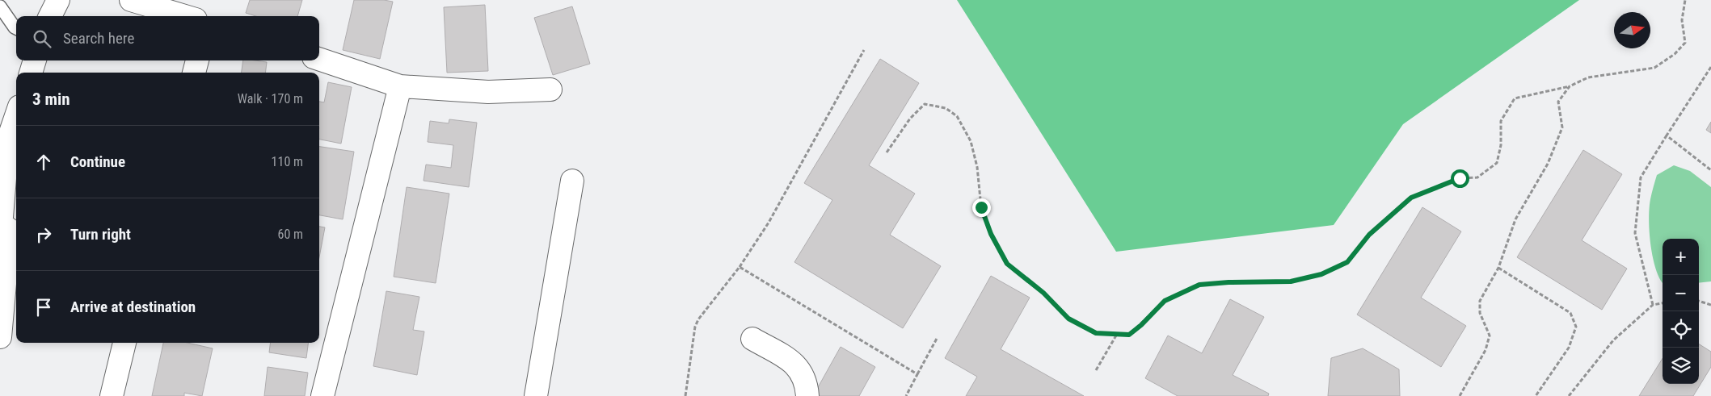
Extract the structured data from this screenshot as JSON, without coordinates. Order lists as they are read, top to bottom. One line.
{"north":"right","page":{"search":"Search here","heading":["3 min","Walk · 170 m"],"list":[["Continue","110 m"],["Turn right","60 m"],"Arrive at destination"],"map_buttons":["+","−"]}}
